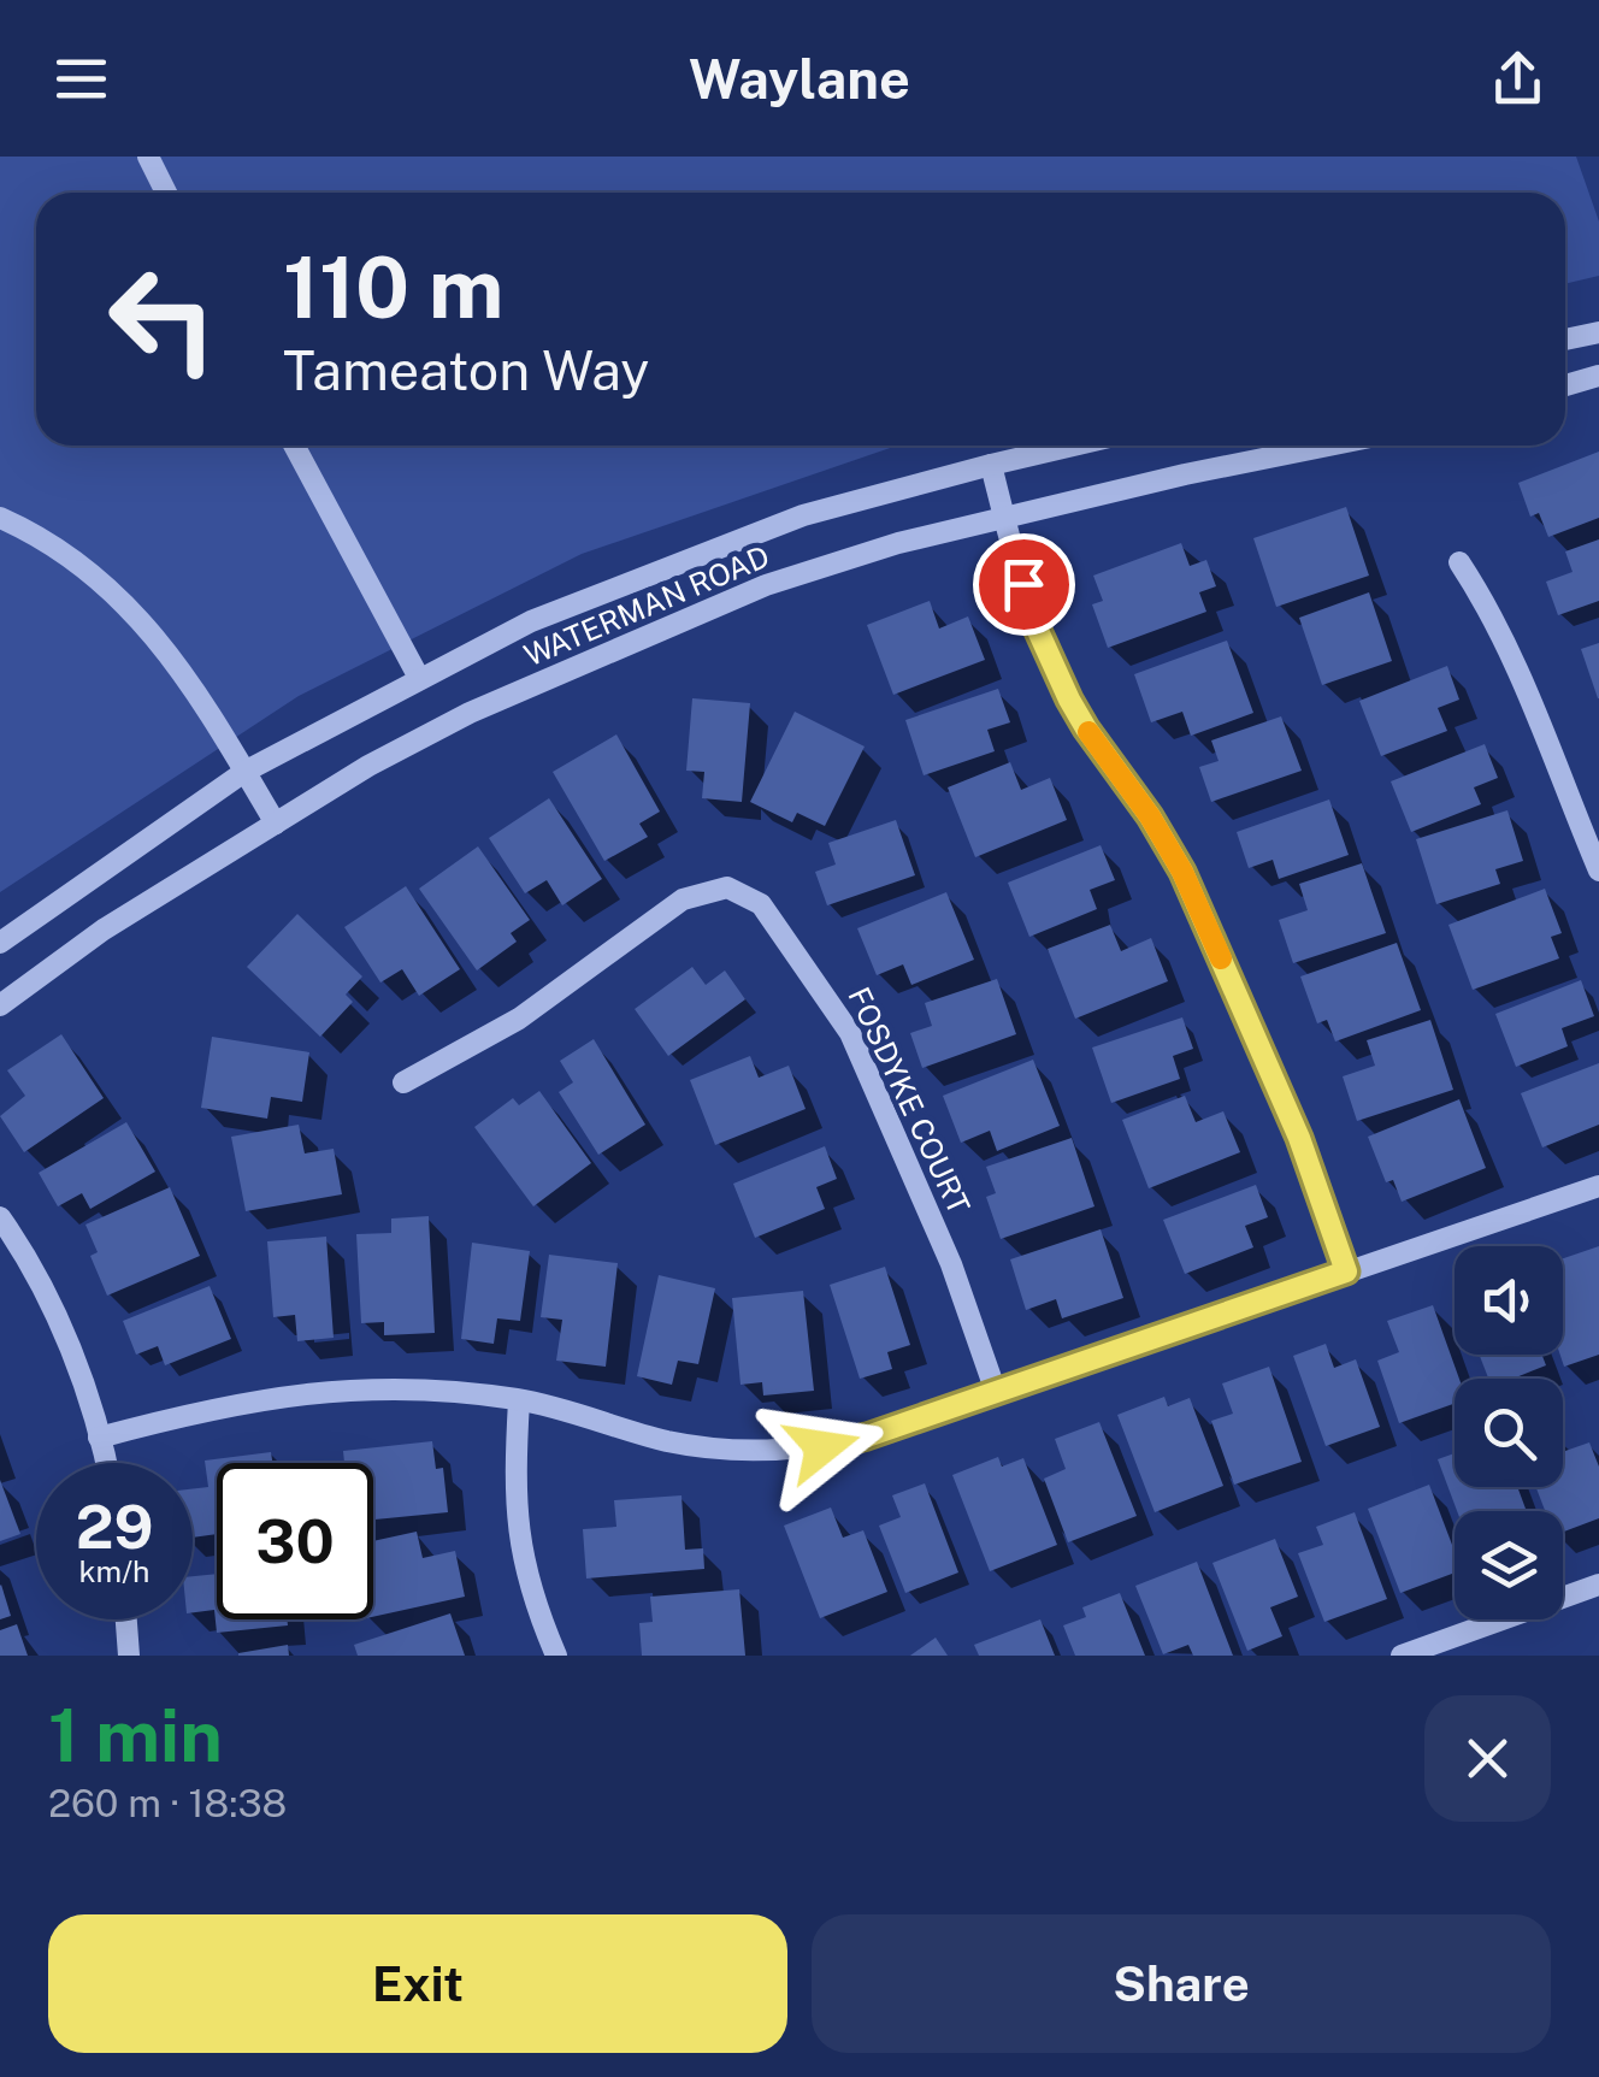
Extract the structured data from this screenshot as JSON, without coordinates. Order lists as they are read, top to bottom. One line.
{"streets":{"street":["WATERMAN ROAD","FOSDYKE COURT"]},"page":{"header":"Waylane","turn":["110 m","Tameaton Way"],"speed":"29 km/h","limit":"30","heading":["1 min","260 m · 18:38"],"buttons":["Exit","Share"]}}
